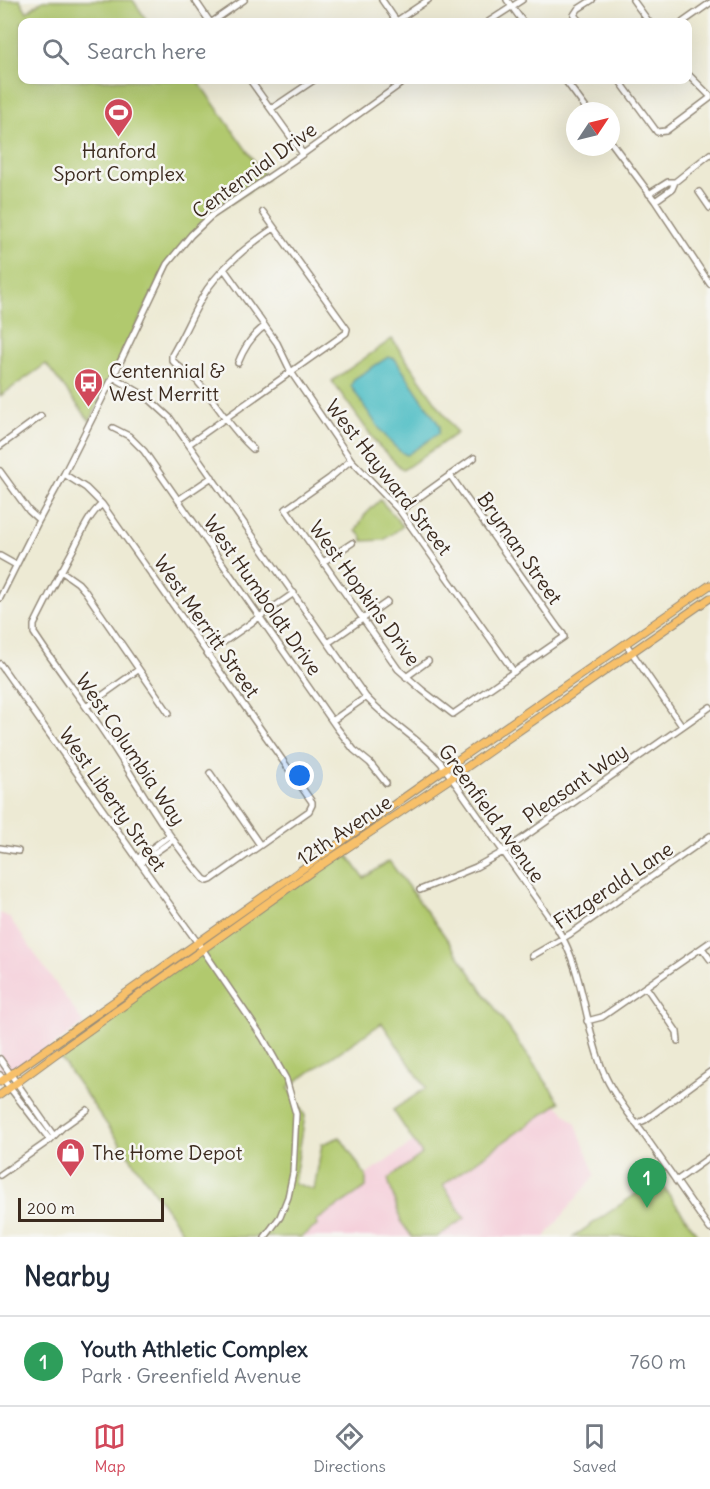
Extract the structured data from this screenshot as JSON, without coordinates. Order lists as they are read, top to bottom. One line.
{"streets":{"main road":["12th Avenue"],"street":["Centennial Drive","West Hayward Street","Bryman Street","West Hopkins Drive","West Humboldt Drive","West Merritt Street","West Columbia Way","Pleasant Way","West Liberty Street","Greenfield Avenue","Fitzgerald Lane"]},"crossings":[["Centennial Drive","West Merritt Street"],["Centennial Drive","Greenfield Avenue"],["West Hayward Street","Bryman Street"],["West Hayward Street","West Hopkins Drive"],["Bryman Street","West Hopkins Drive"],["West Merritt Street","West Columbia Way"],["Pleasant Way","Greenfield Avenue"],["West Liberty Street","12th Avenue"],["Greenfield Avenue","12th Avenue"],["Greenfield Avenue","Fitzgerald Lane"]],"places":{"sports":["Hanford Sport Complex"],"bus stop":["Centennial & West Merritt"],"shop":["The Home Depot"]},"scale_bar":"200 m","north":"top right","page":{"search":"Search here","pins":"1","scale":"200 m","heading":"Nearby","list":[{"mark":"1","name":"Youth Athletic Complex","note":"Park · Greenfield Avenue","value":"760 m"}],"nav":["Map","Directions","Saved"]}}
